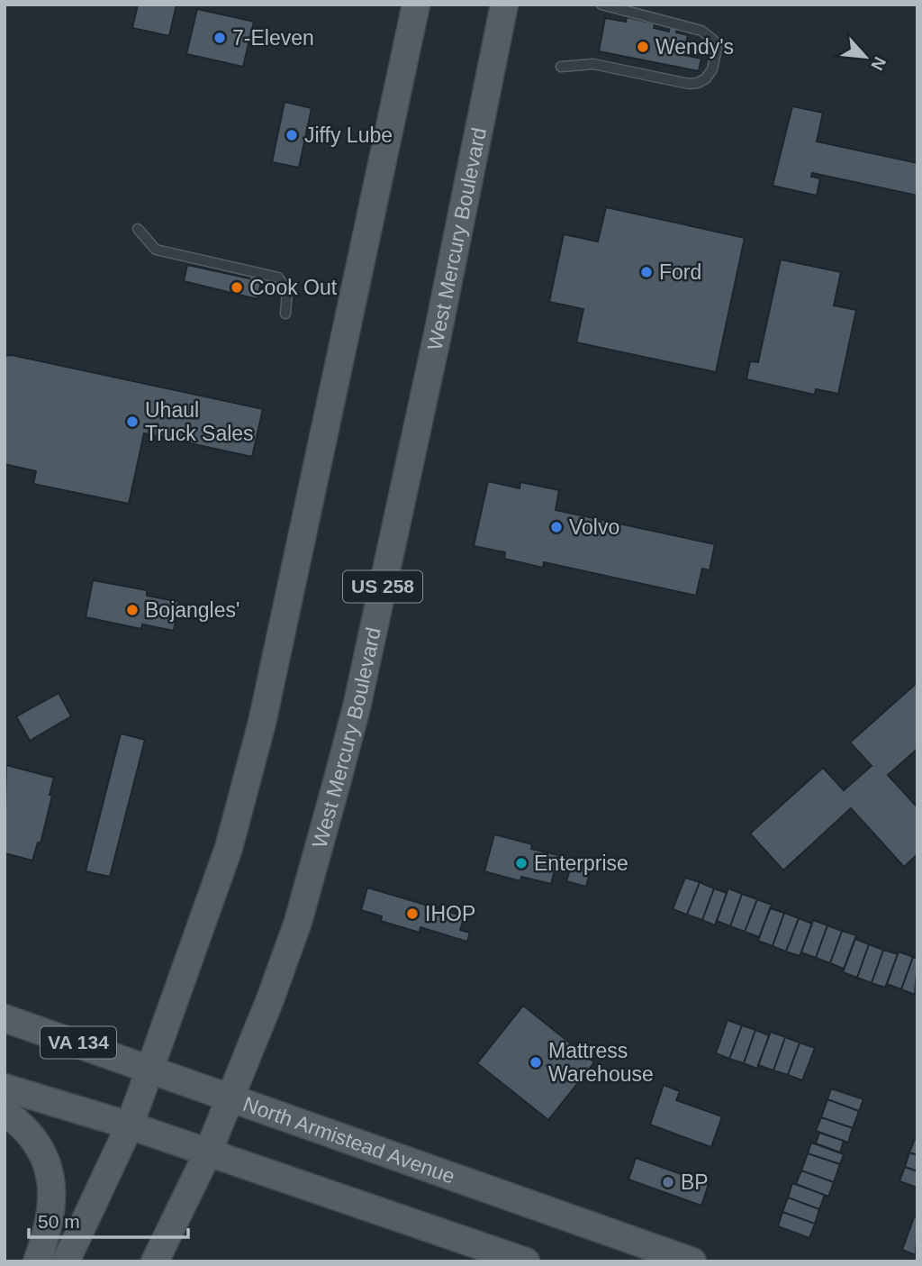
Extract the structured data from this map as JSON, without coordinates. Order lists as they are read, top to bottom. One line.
{"streets":{"main road":["West Mercury Boulevard","US 258","VA 134","North Armistead Avenue"]},"crossings":[["West Mercury Boulevard","North Armistead Avenue"]],"places":["7-Eleven","Wendy's","Jiffy Lube","Ford","Cook Out","Uhaul Truck Sales","Volvo","Bojangles'","Enterprise","IHOP","Mattress Warehouse","BP"],"scale_bar":"50 m","north":"bottom right"}
